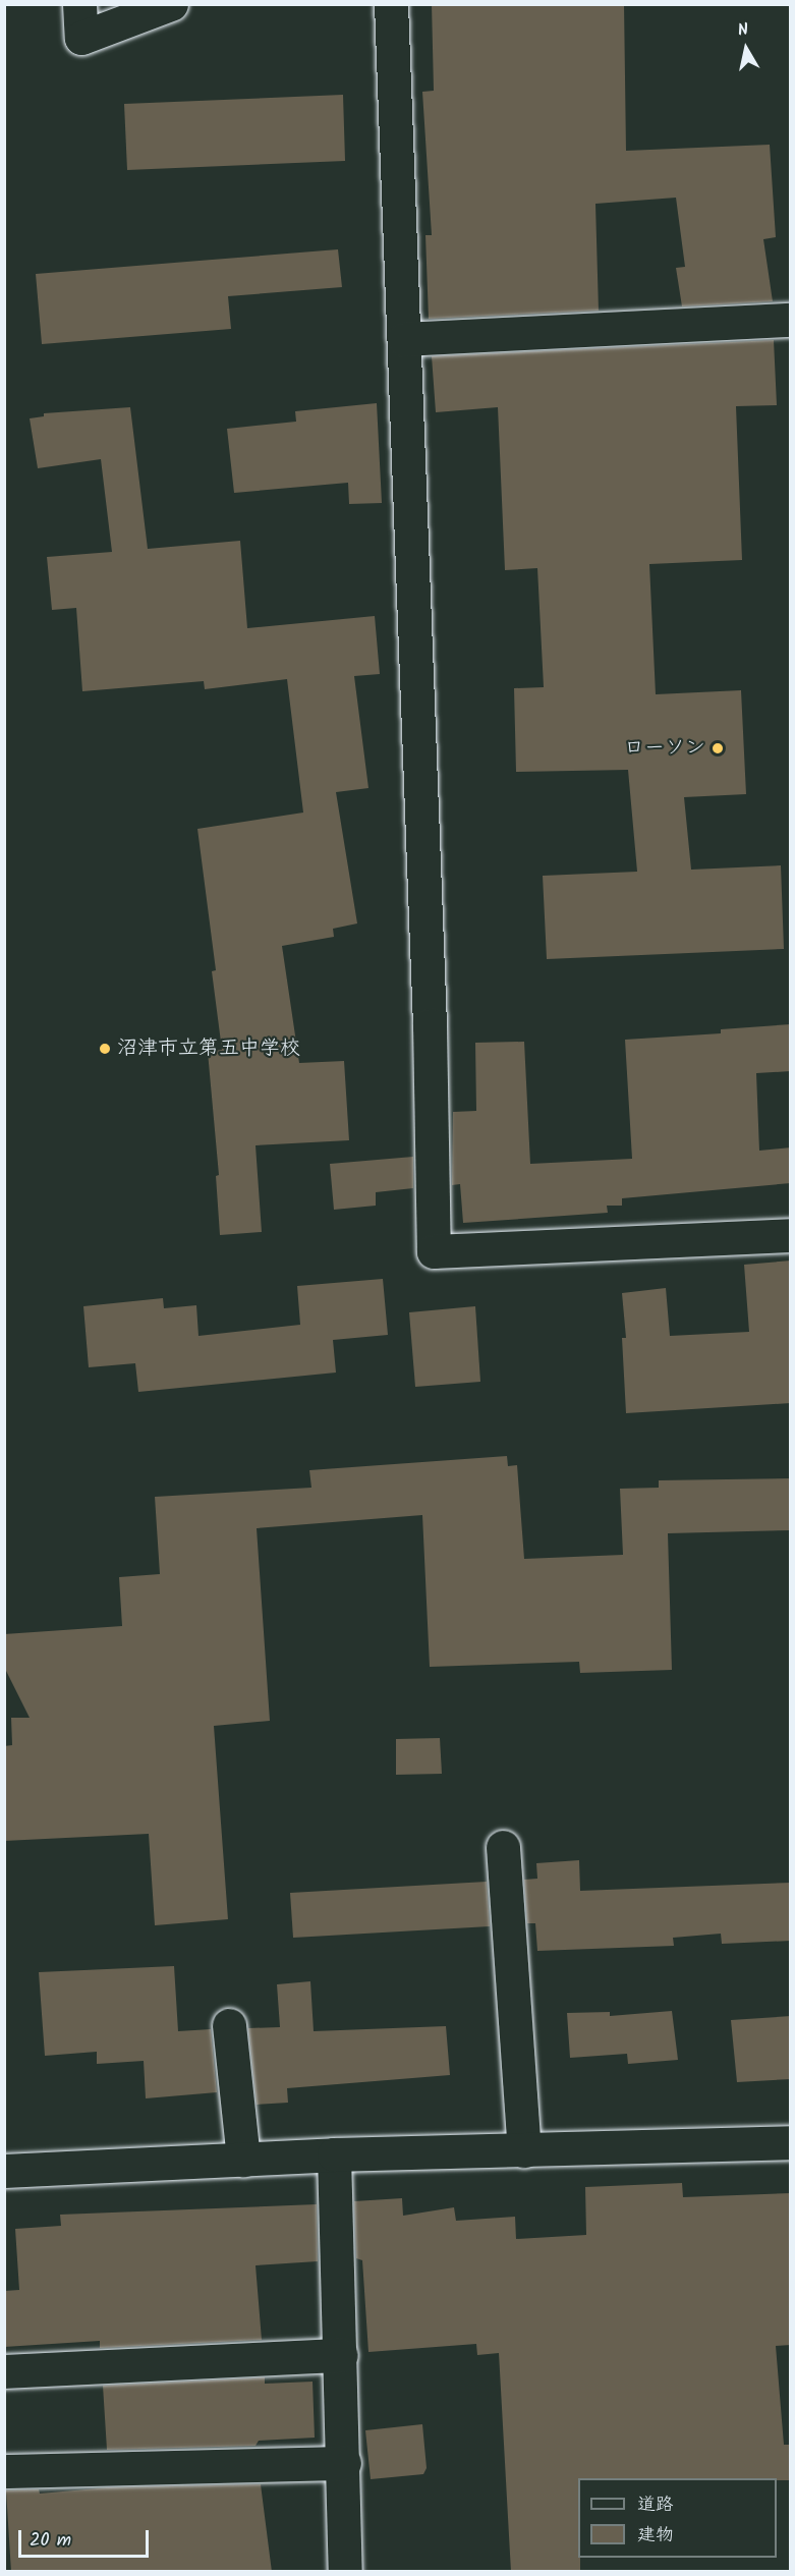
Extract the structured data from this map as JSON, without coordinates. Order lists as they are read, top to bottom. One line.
{"places":["ローソン","沼津市立第五中学校"],"legend":["道路","建物"],"scale_bar":"20 m","north":"top"}
